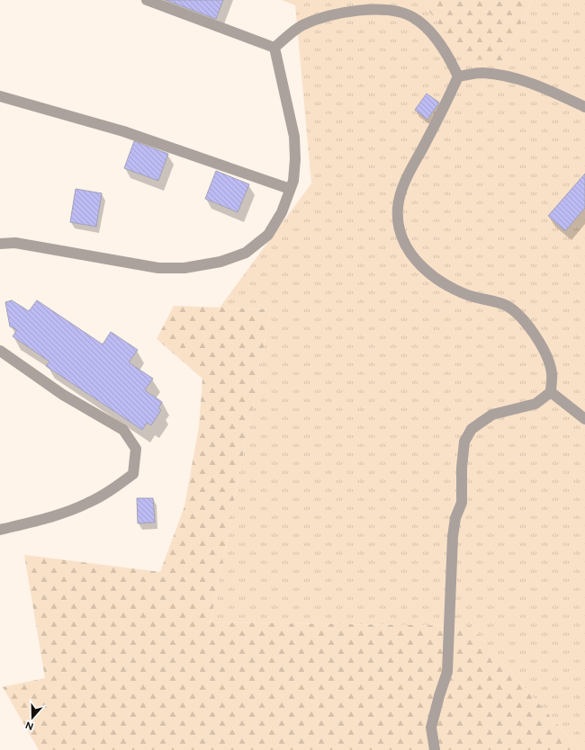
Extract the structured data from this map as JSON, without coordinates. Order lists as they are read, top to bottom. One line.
{"north":"bottom"}
